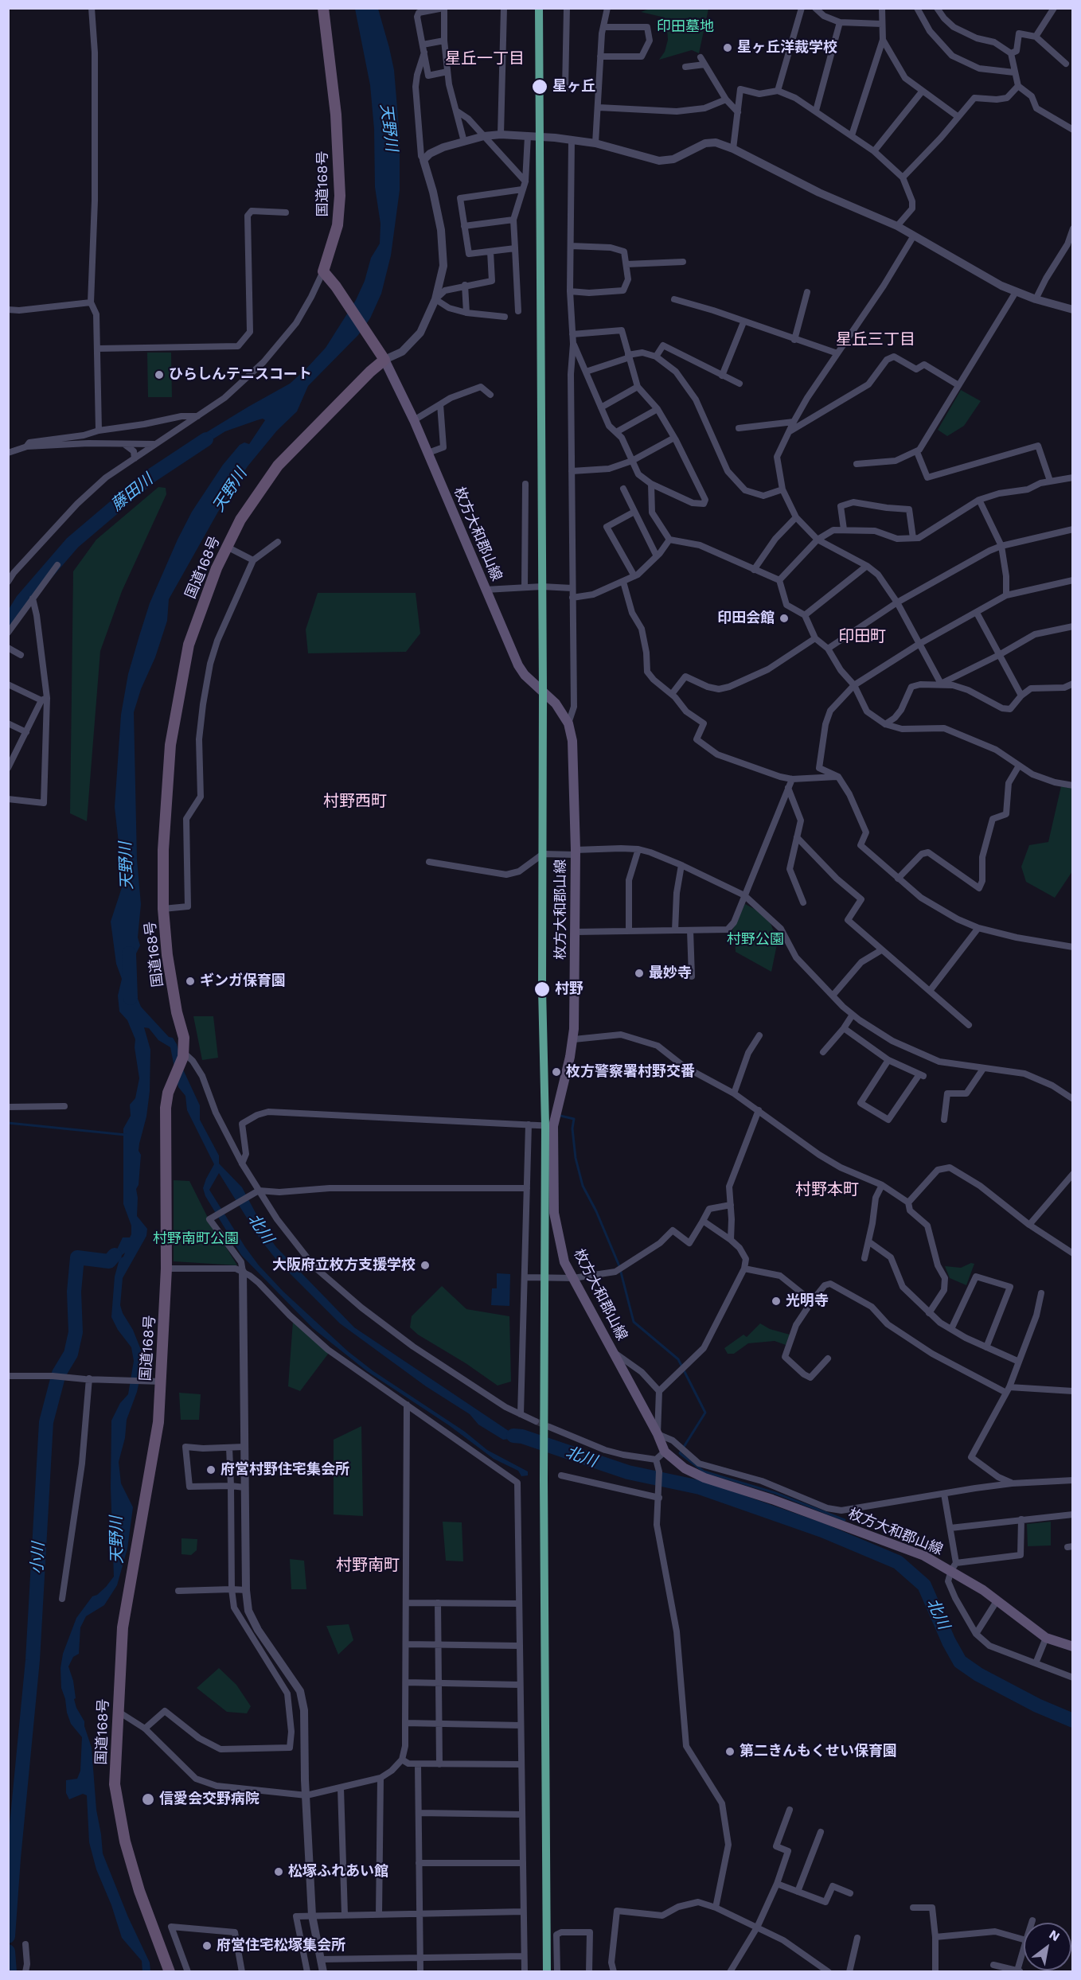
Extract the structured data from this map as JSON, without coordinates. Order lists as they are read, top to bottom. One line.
{"streets":{"highway":["国道168号"],"main road":["枚方大和郡山線"]},"crossings":[["国道168号","枚方大和郡山線"]],"districts":["星丘一丁目","星丘三丁目","印田町","村野西町","村野本町","村野南町"],"water":["天野川","藤田川","北川","小川"],"parks":["印田墓地","村野公園","村野南町公園"],"places":["星ヶ丘洋裁学校","星ヶ丘","ひらしんテニスコート","印田会館","最妙寺","ギンガ保育園","村野","枚方警察署村野交番","大阪府立枚方支援学校","光明寺","府営村野住宅集会所","第二きんもくせい保育園","信愛会交野病院","松塚ふれあい館","府営住宅松塚集会所"],"north":"top right"}
